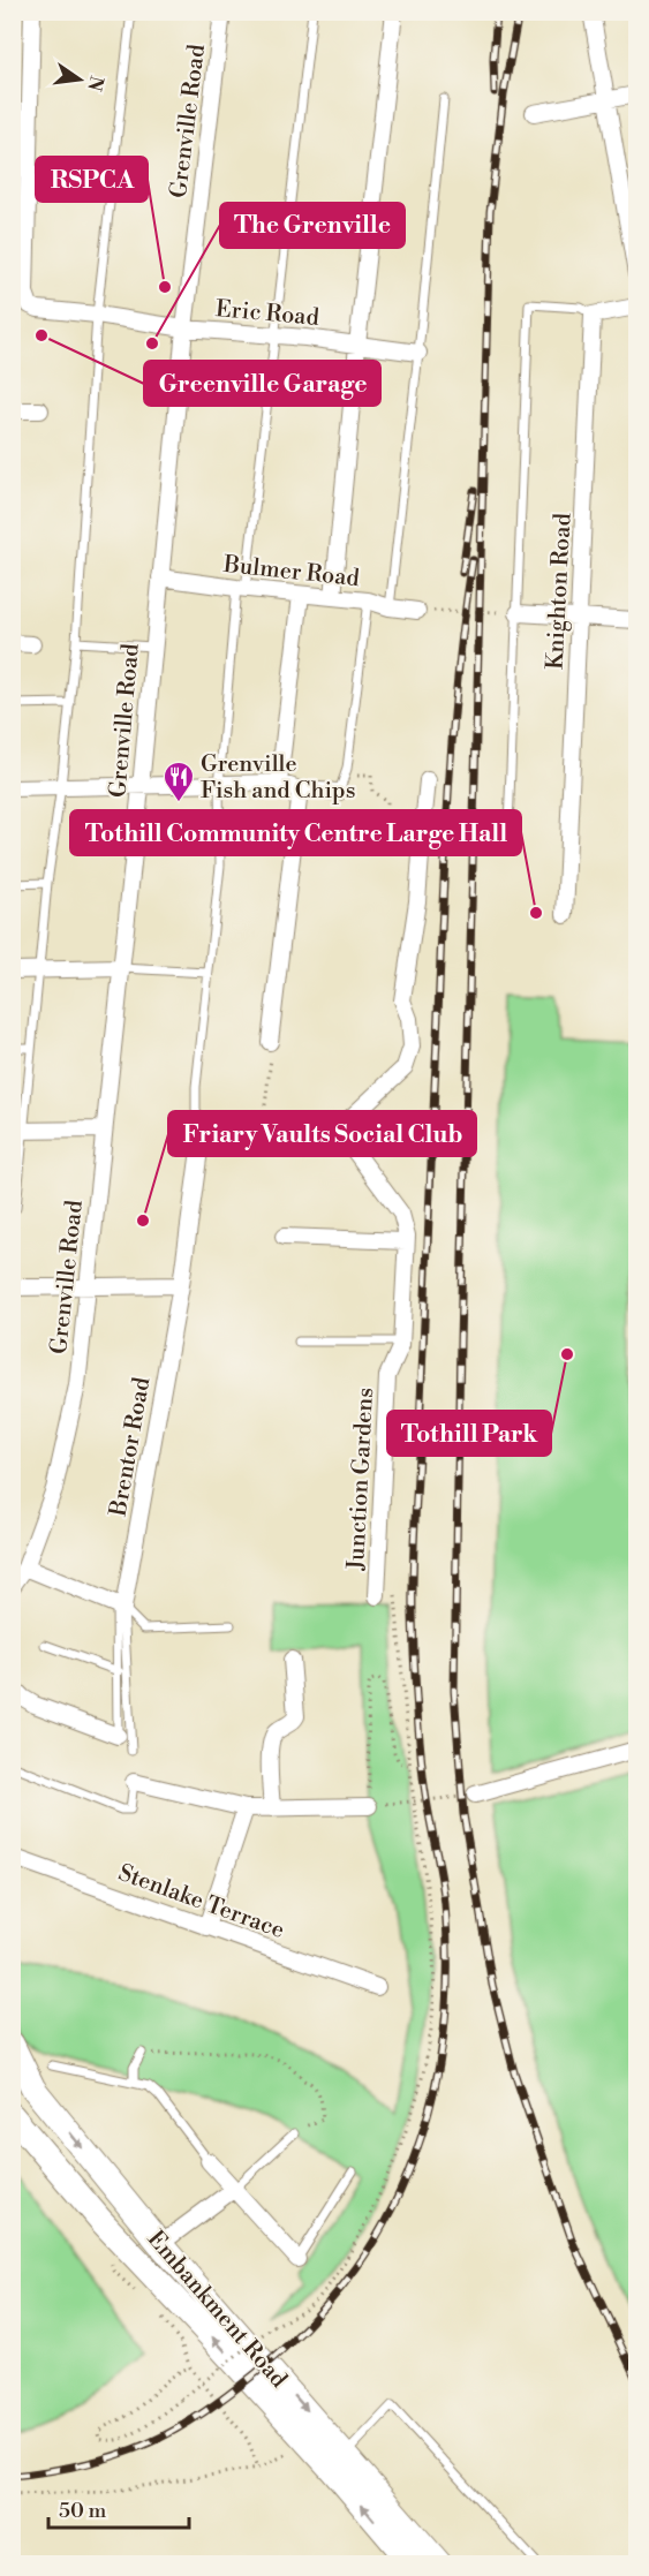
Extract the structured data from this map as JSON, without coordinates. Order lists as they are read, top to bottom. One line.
{"streets":{"main road":["Embankment Road"],"street":["Grenville Road","Eric Road","Bulmer Road","Knighton Road","Brentor Road","Junction Gardens","Stenlake Terrace"]},"crossings":[["Grenville Road","Eric Road"],["Grenville Road","Bulmer Road"]],"places":{"other":["RSPCA","Greenville Garage","The Grenville","Tothill Community Centre Large Hall","Friary Vaults Social Club","Tothill Park"],"restaurant":["Grenville Fish and Chips"]},"scale_bar":"50 m","north":"right"}
